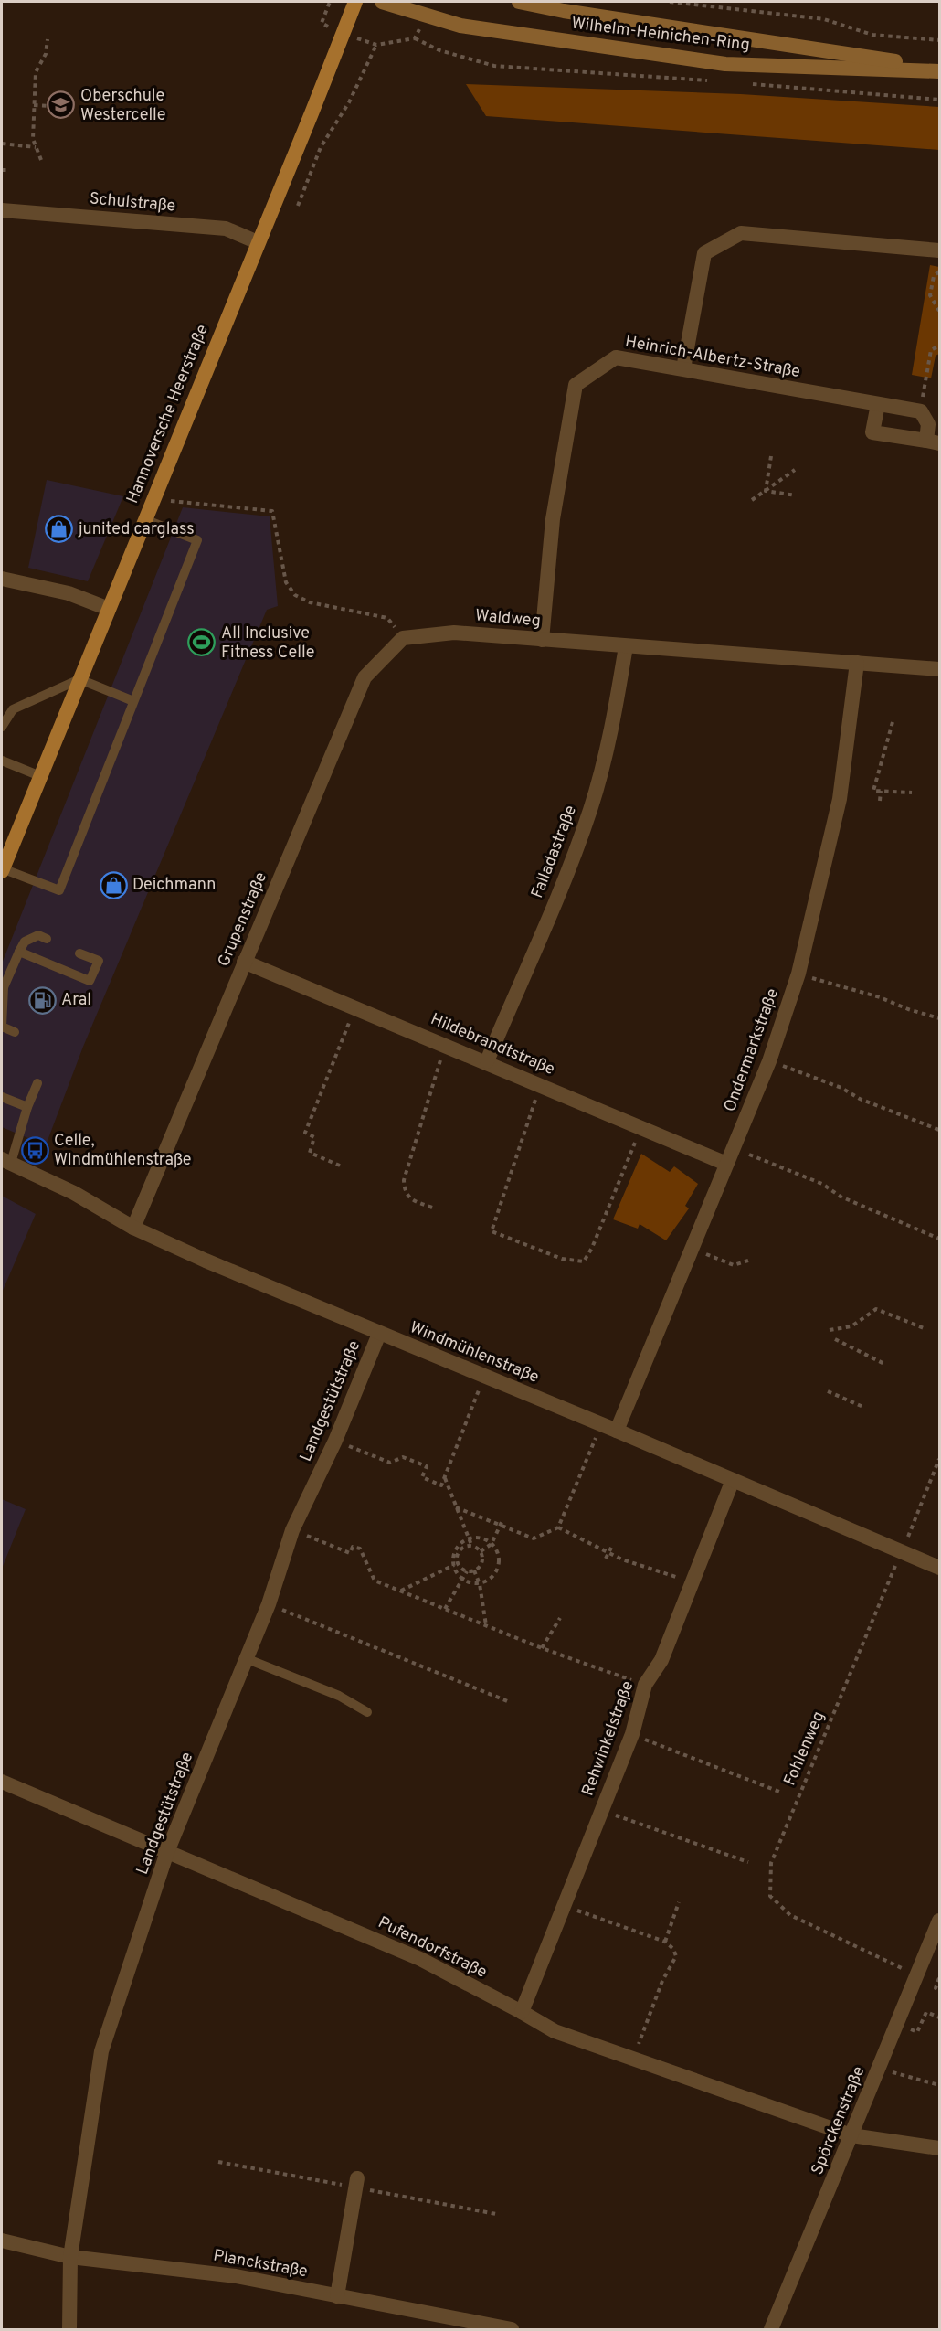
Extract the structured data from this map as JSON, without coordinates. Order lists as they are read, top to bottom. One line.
{"streets":{"main road":["Wilhelm-Heinichen-Ring","Hannoversche Heerstraße"],"street":["Schulstraße","Heinrich-Albertz-Straße","Waldweg","Falladastraße","Grupenstraße","Hildebrandtstraße","Ondermarkstraße","Windmühlenstraße","Landgestütstraße","Rehwinkelstraße","Pufendorfstraße","Spörckenstraße","Planckstraße"],"path":["Fohlenweg"]},"crossings":[["Schulstraße","Hannoversche Heerstraße"],["Heinrich-Albertz-Straße","Waldweg"],["Waldweg","Falladastraße"],["Waldweg","Grupenstraße"],["Waldweg","Ondermarkstraße"],["Falladastraße","Hildebrandtstraße"],["Grupenstraße","Hildebrandtstraße"],["Grupenstraße","Windmühlenstraße"],["Hildebrandtstraße","Ondermarkstraße"],["Ondermarkstraße","Windmühlenstraße"],["Windmühlenstraße","Landgestütstraße"],["Windmühlenstraße","Rehwinkelstraße"],["Windmühlenstraße","Fohlenweg"],["Landgestütstraße","Pufendorfstraße"],["Landgestütstraße","Planckstraße"],["Rehwinkelstraße","Pufendorfstraße"],["Fohlenweg","Spörckenstraße"],["Pufendorfstraße","Spörckenstraße"]],"places":{"school or university":["Oberschule Westercelle"],"shop":["junited carglass","Deichmann"],"sports":["All Inclusive Fitness Celle"],"fuel station":["Aral"],"bus stop":["Celle, Windmühlenstraße"]}}
